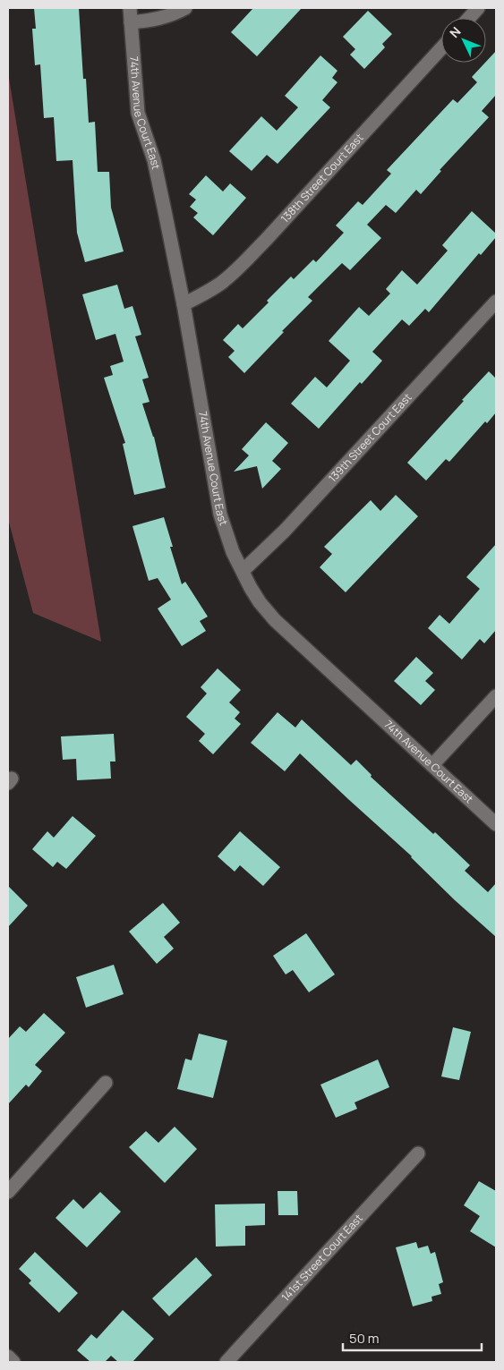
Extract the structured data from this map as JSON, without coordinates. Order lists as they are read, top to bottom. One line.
{"streets":{"street":["74th Avenue Court East","138th Street Court East","139th Street Court East","141st Street Court East"]},"crossings":[["74th Avenue Court East","138th Street Court East"],["74th Avenue Court East","139th Street Court East"]],"scale_bar":"50 m","north":"top left"}
